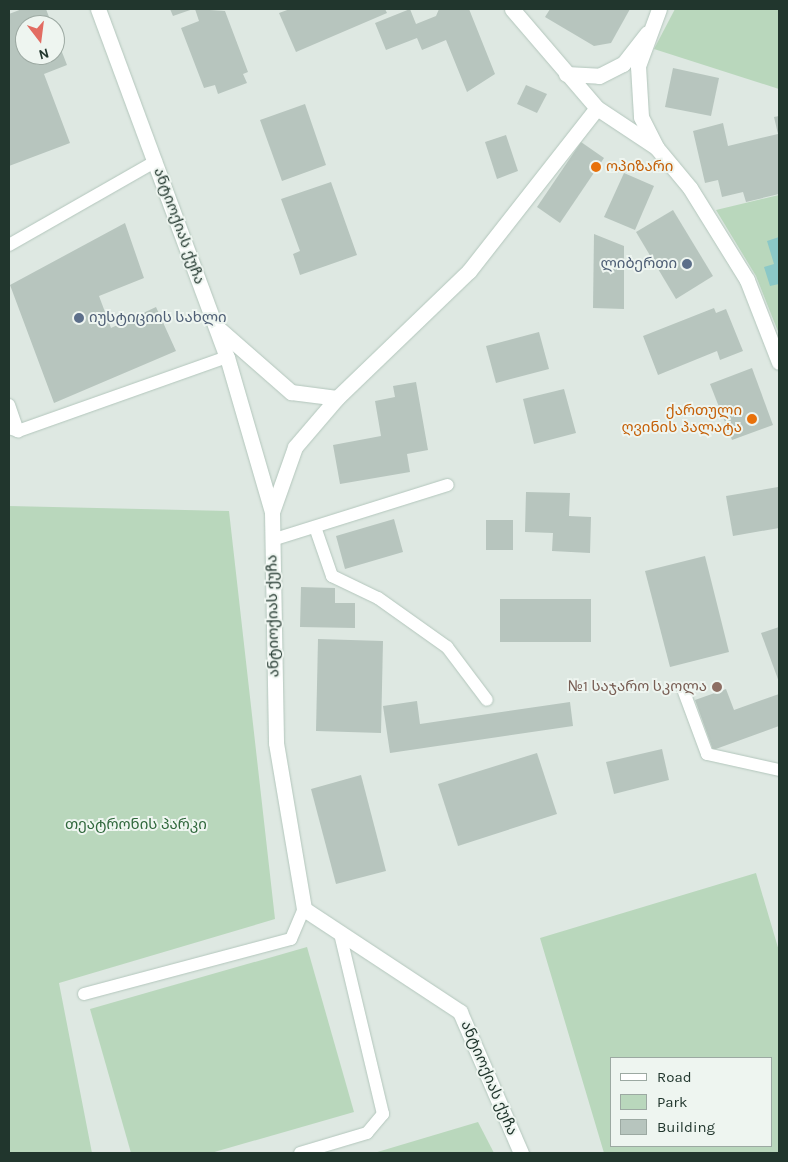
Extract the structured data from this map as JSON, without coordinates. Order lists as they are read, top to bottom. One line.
{"streets":{"street":["ანტიოქიას ქუჩა"]},"parks":["თეატრონის პარკი"],"places":["ოპიზარი","ლიბერთი","იუსტიციის სახლი","ქართული ღვინის პალატა","№1 საჯარო სკოლა"],"legend":["Road","Park","Building"],"north":"bottom"}
